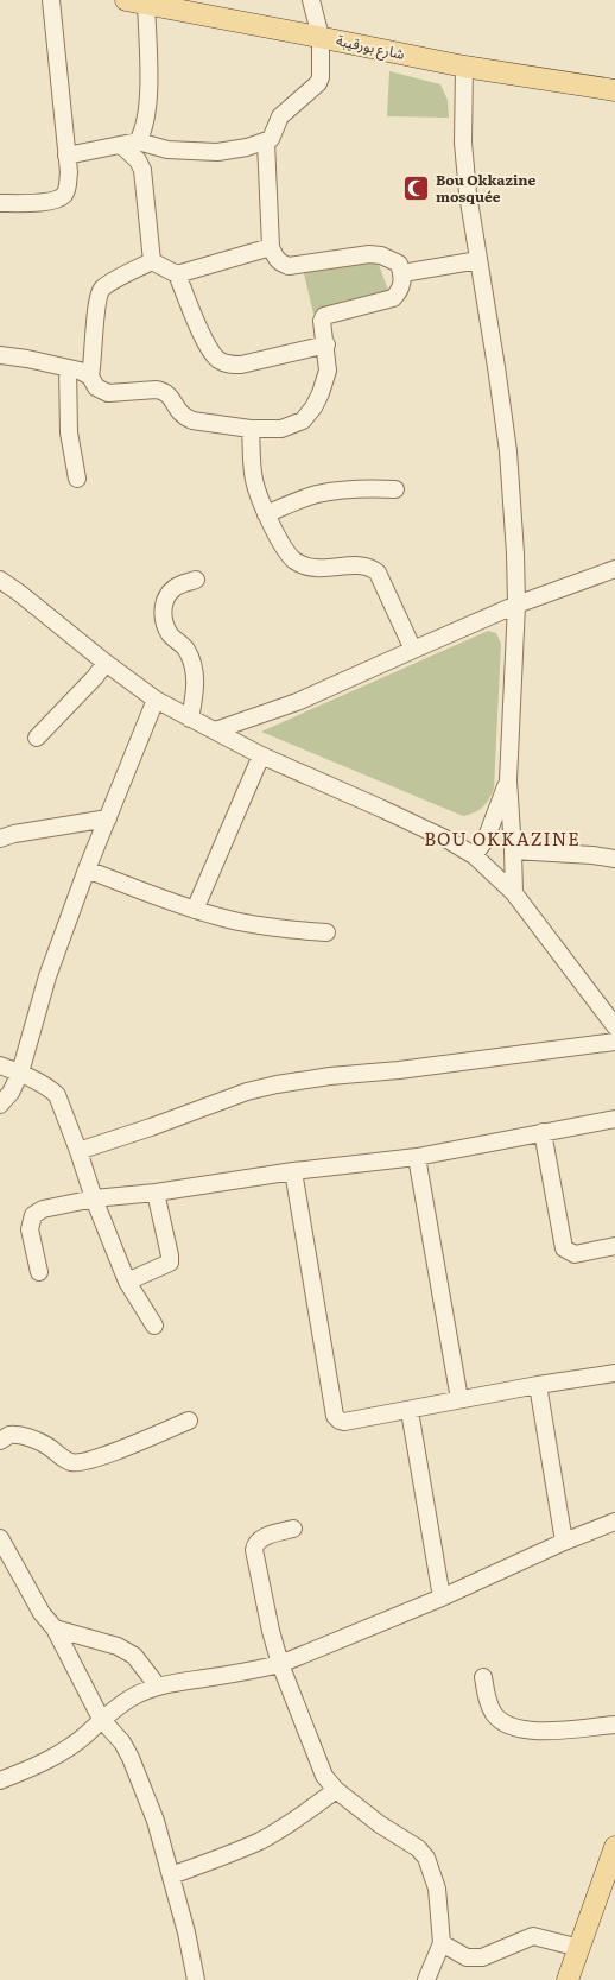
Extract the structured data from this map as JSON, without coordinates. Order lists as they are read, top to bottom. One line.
{"streets":{"main road":["شارع بورقيبة"]},"districts":["BOU OKKAZINE"],"places":{"mosque":["Bou Okkazine mosquée"]}}
